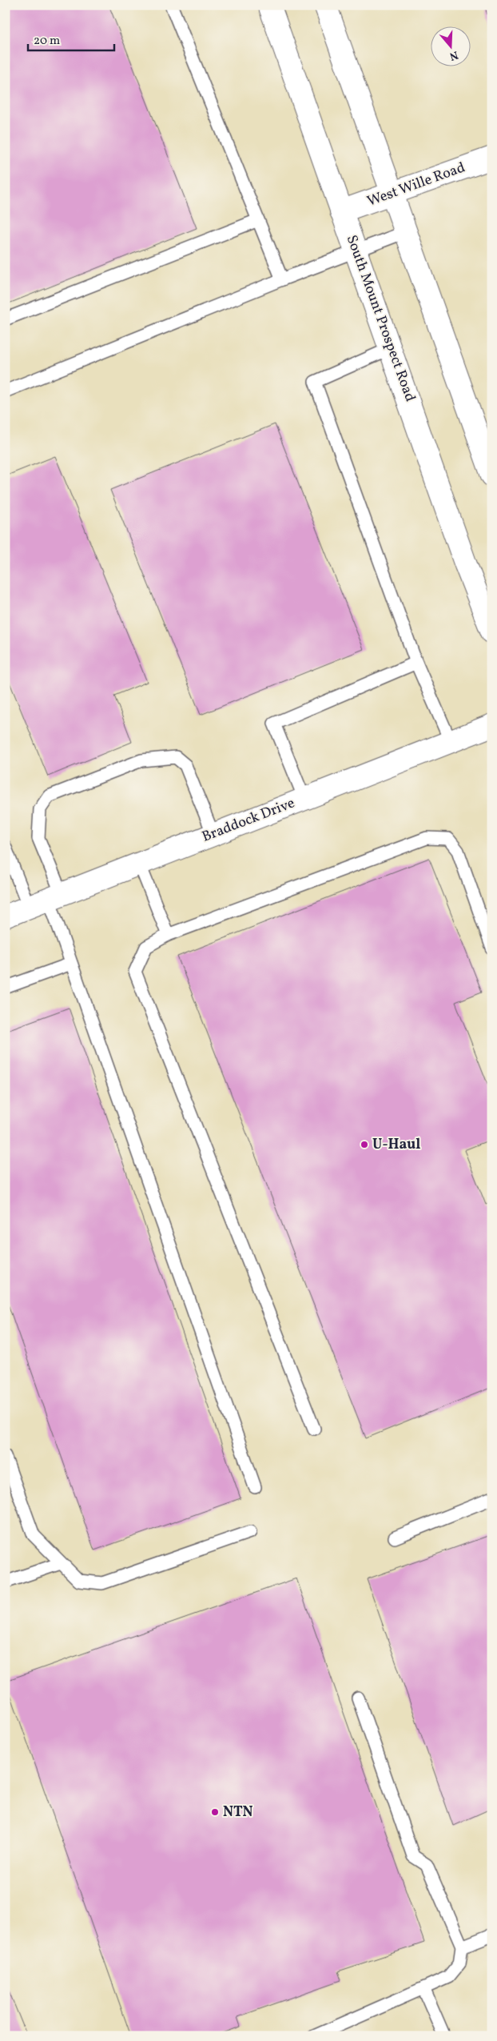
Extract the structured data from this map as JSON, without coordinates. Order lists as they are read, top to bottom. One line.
{"streets":{"main road":["West Wille Road","South Mount Prospect Road","Braddock Drive"]},"crossings":[["West Wille Road","South Mount Prospect Road"]],"places":["U-Haul","NTN"],"scale_bar":"20 m","north":"bottom"}
